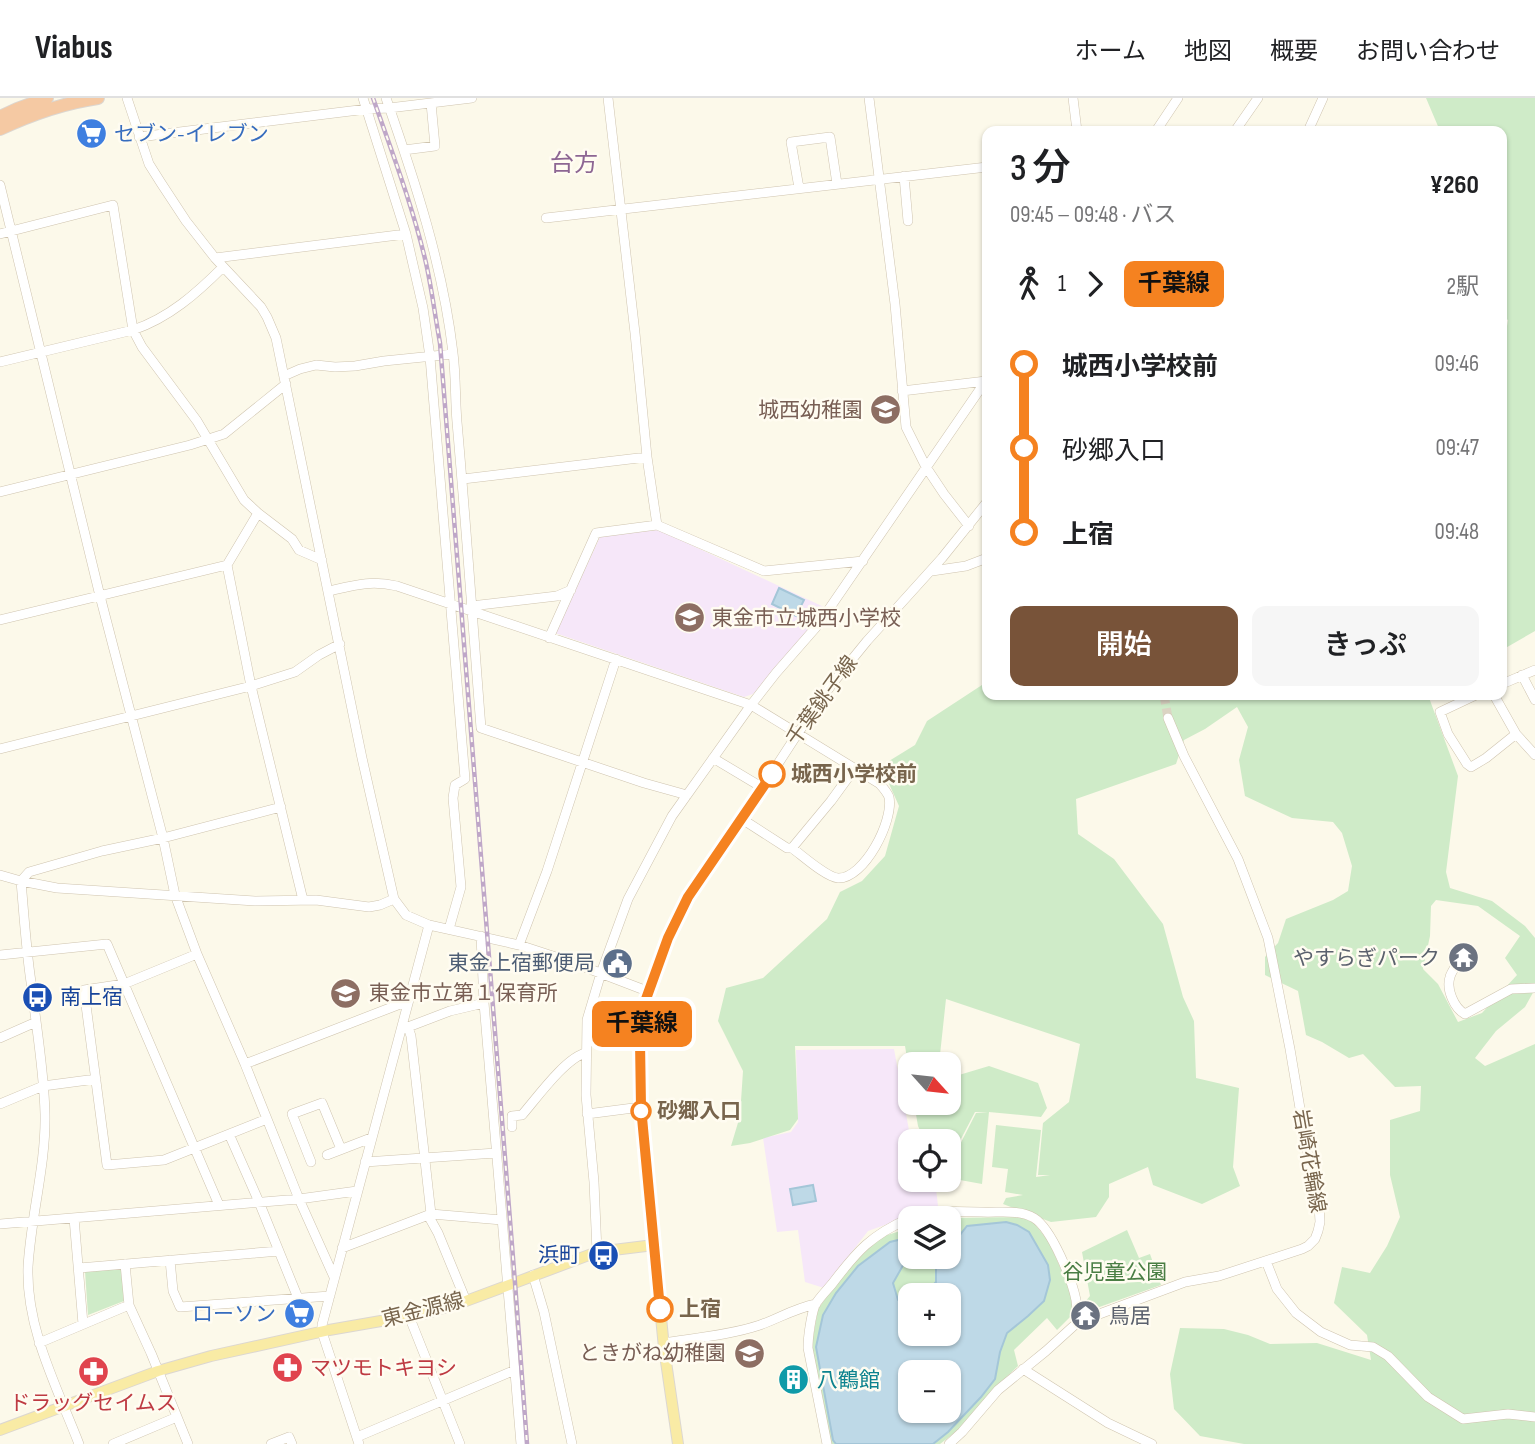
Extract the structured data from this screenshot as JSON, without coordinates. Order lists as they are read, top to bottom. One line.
{"streets":{"main road":["東金源線"],"street":["千葉銚子線","岩崎花輪線"]},"crossings":[["千葉銚子線","東金源線"]],"districts":["台方"],"parks":["谷児童公園"],"places":{"supermarket":["セブン-イレブン","ローソン"],"school or university":["城西幼稚園","東金市立城西小学校","東金市立第１保育所","ときがね幼稚園"],"other":["城西小学校前","砂郷入口","上宿"],"temple":["やすらぎパーク","鳥居"],"public building":["東金上宿郵便局"],"bus stop":["南上宿","浜町"],"pharmacy":["マツモトキヨシ","ドラッグセイムス"],"building":["八鶴館"]},"lines":["bus line 千葉線"],"north":"bottom right","page":{"header":"Viabus","nav":["ホーム","地図","概要","お問い合わせ"],"on_map":"千葉線","heading":["3 分","09:45 – 09:48 · バス","¥260"],"legs":["1","千葉線","2駅"],"list":[{"name":"城西小学校前","value":"09:46"},{"name":"砂郷入口","value":"09:47"},{"name":"上宿","value":"09:48"}],"buttons":["開始","きっぷ"],"map_buttons":["+","−"]}}
